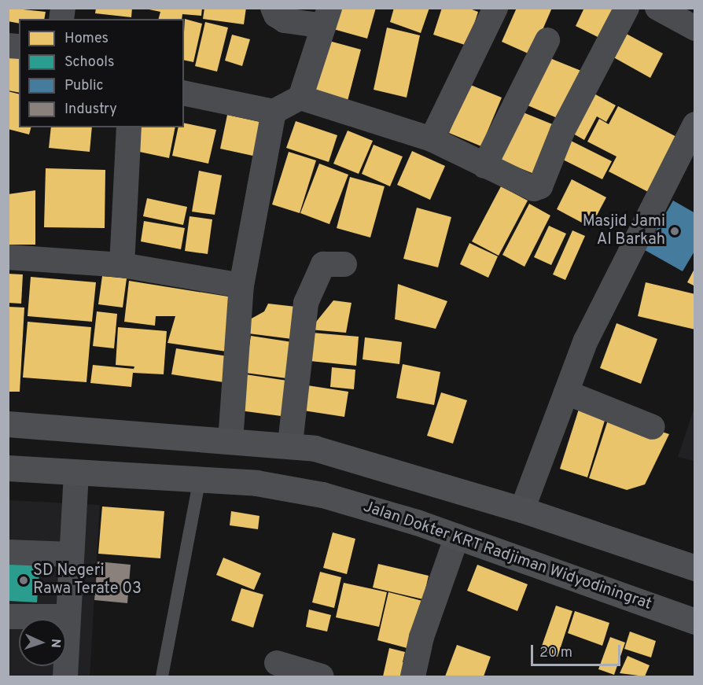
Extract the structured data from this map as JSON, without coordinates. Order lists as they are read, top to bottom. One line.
{"streets":{"main road":["Jalan Dokter KRT Radjiman Widyodiningrat"]},"places":["Masjid Jami Al Barkah","SD Negeri Rawa Terate 03"],"legend":["Homes","Schools","Public","Industry"],"scale_bar":"20 m","north":"right"}
